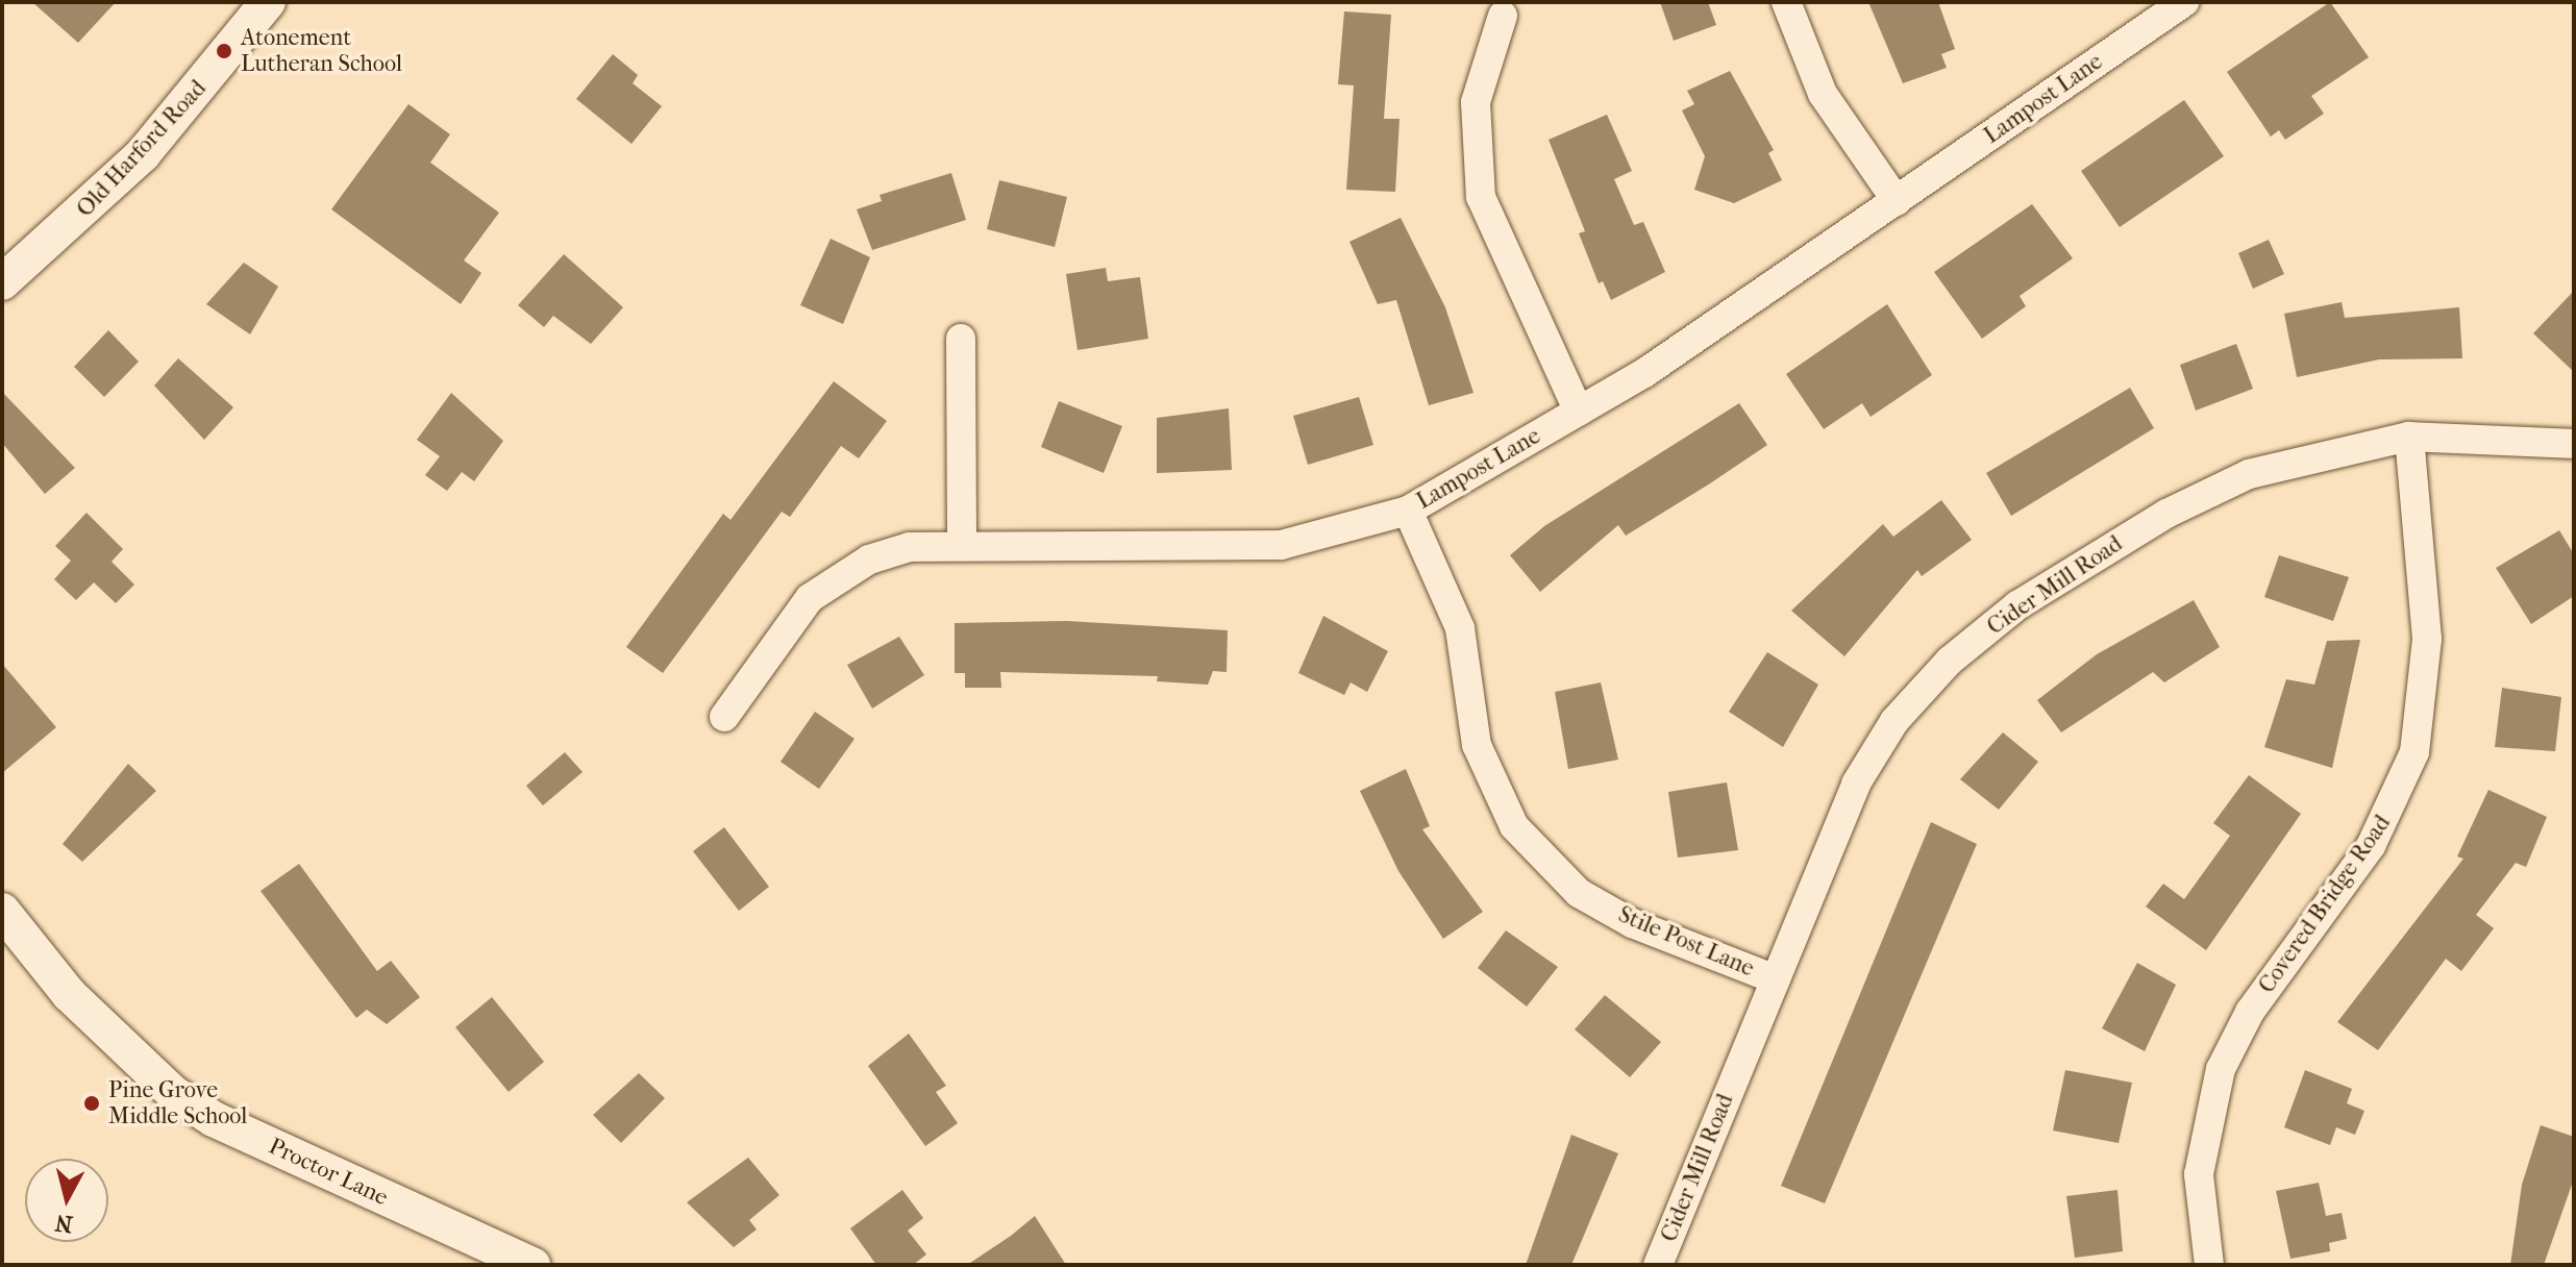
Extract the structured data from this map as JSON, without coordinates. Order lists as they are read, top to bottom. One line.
{"streets":{"street":["Lampost Lane","Old Harford Road","Cider Mill Road","Covered Bridge Road","Stile Post Lane","Proctor Lane"]},"crossings":[["Lampost Lane","Stile Post Lane"],["Cider Mill Road","Covered Bridge Road"],["Cider Mill Road","Stile Post Lane"]],"places":["Atonement Lutheran School","Pine Grove Middle School"],"north":"bottom"}
